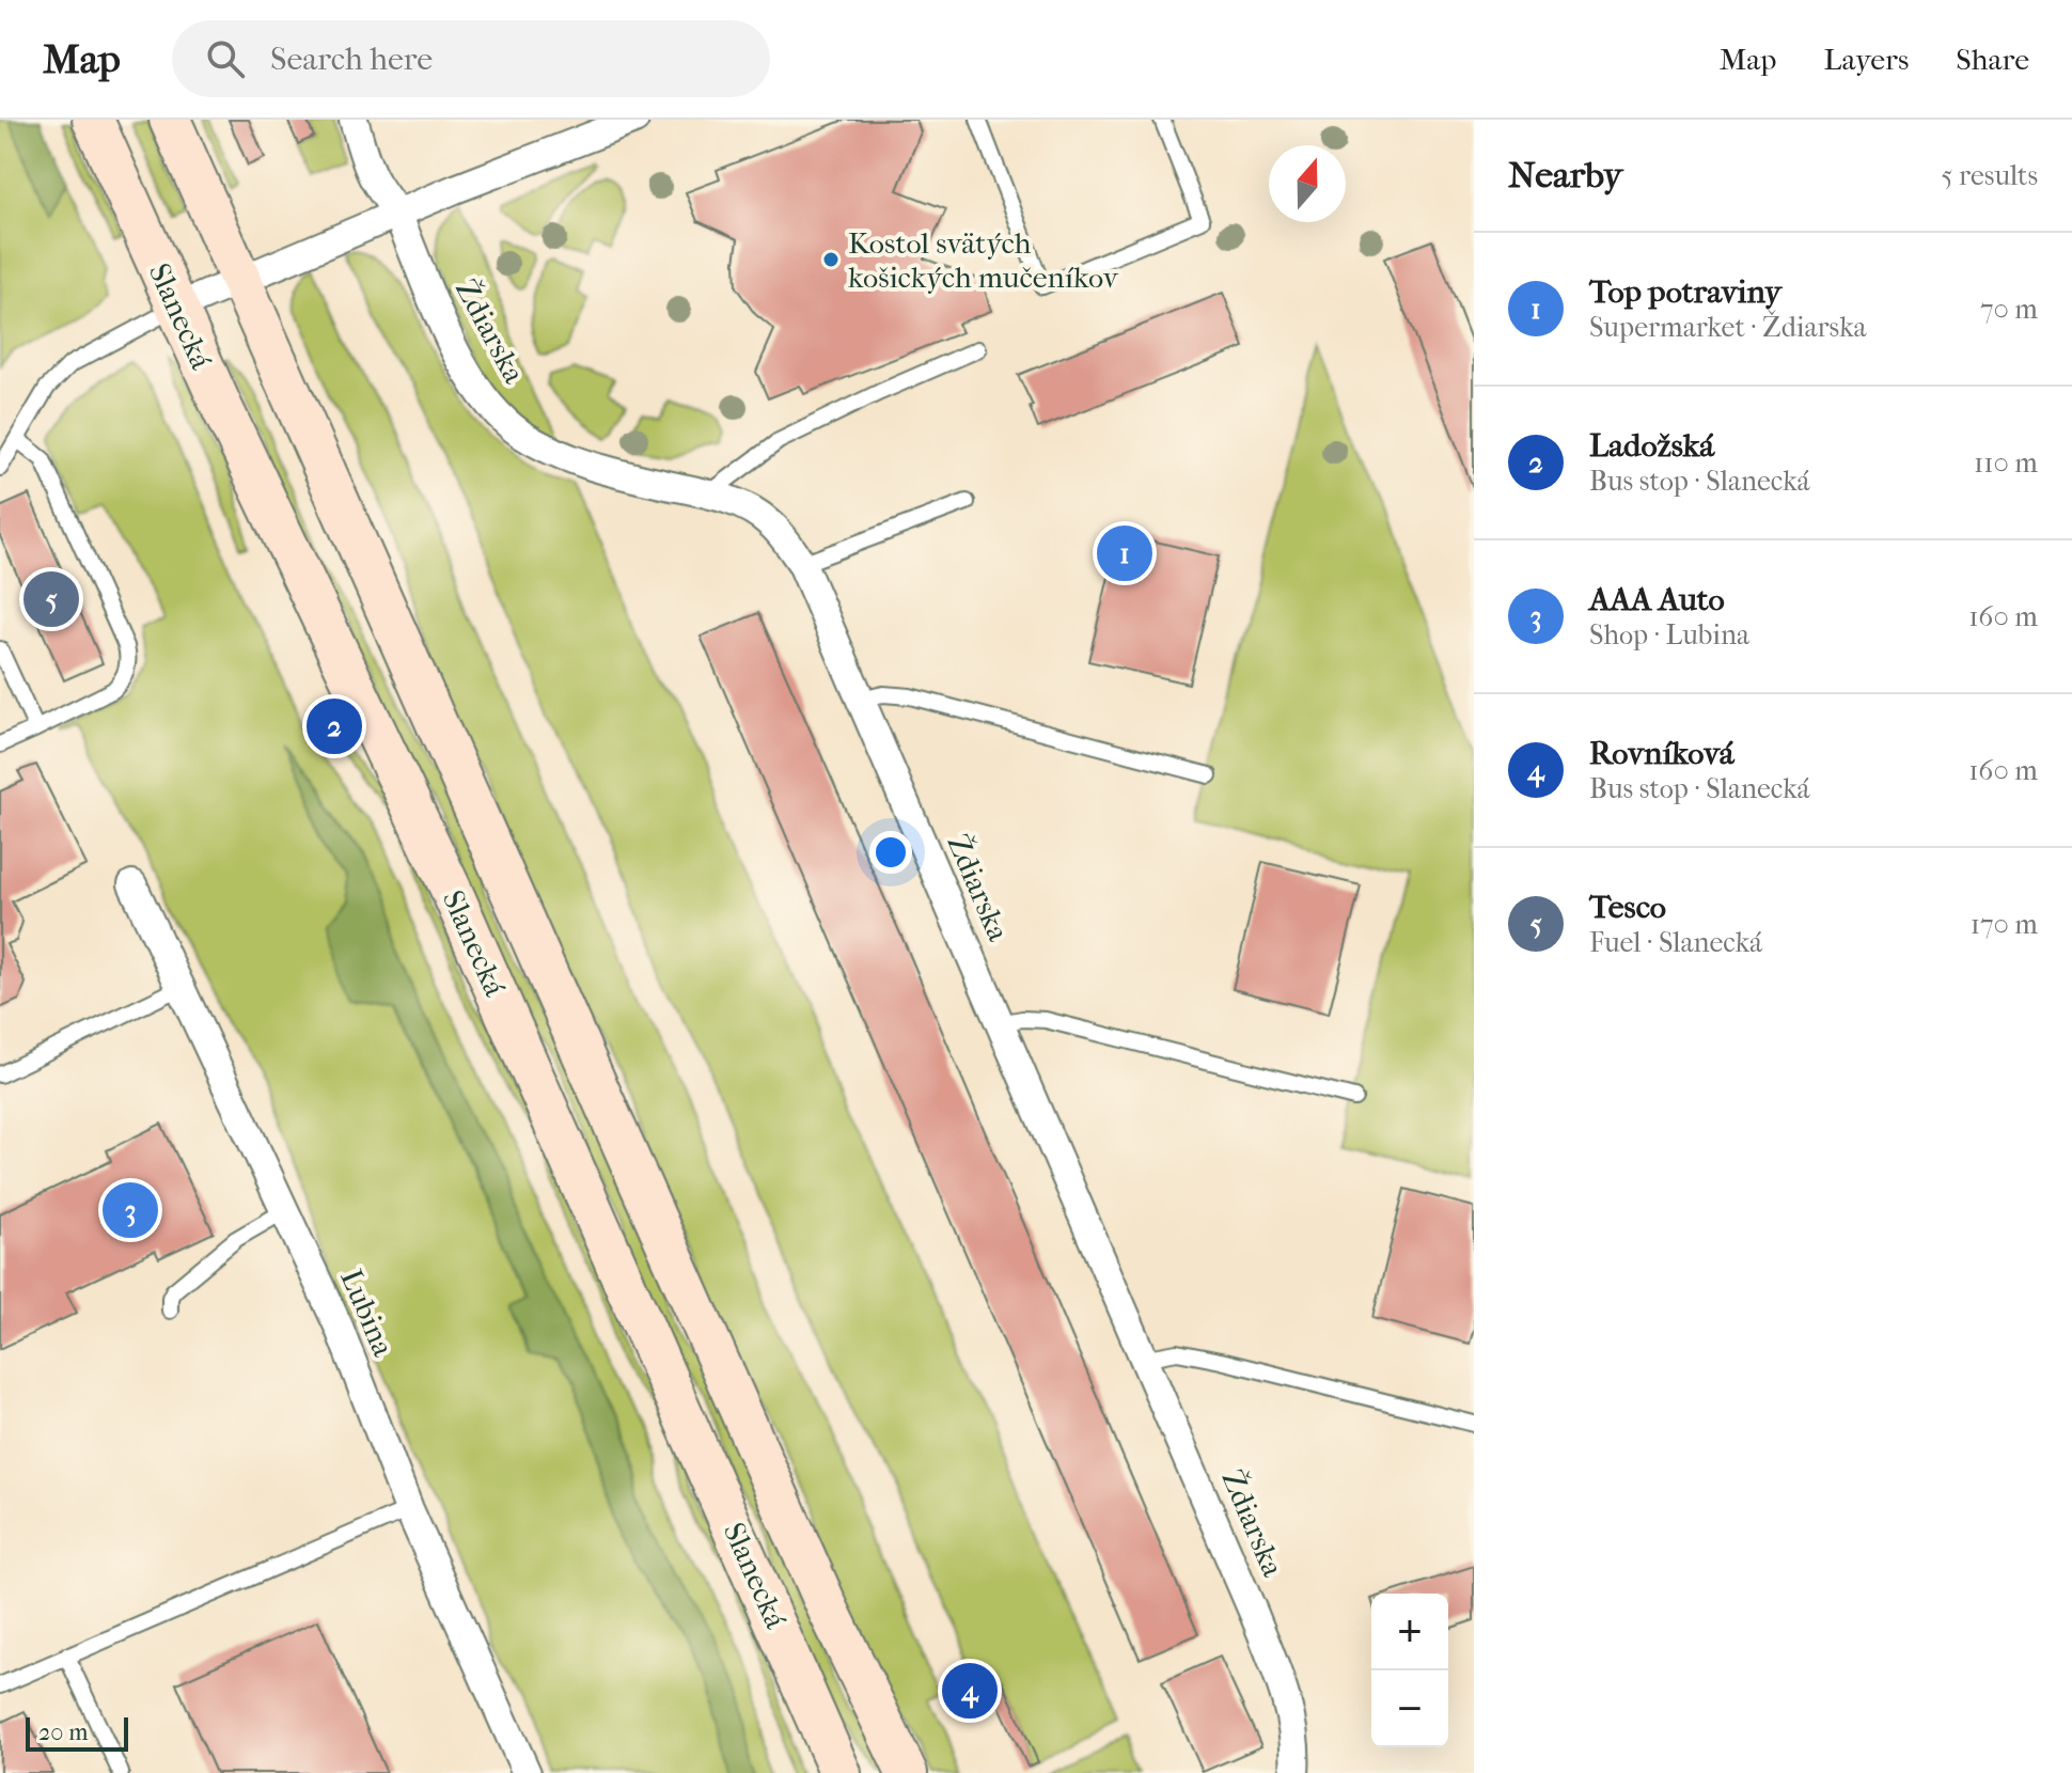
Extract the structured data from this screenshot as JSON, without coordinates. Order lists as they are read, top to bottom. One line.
{"streets":{"main road":["Slanecká"],"street":["Ždiarska","Lubina"]},"places":["Kostol svätých košických mučeníkov"],"scale_bar":"20 m","north":"top","page":{"header":"Map","search":"Search here","nav":["Map","Layers","Share"],"heading":["Nearby","5 results"],"list":[{"mark":"1","name":"Top potraviny","note":"Supermarket · Ždiarska","value":"70 m"},{"mark":"2","name":"Ladožská","note":"Bus stop · Slanecká","value":"110 m"},{"mark":"3","name":"AAA Auto","note":"Shop · Lubina","value":"160 m"},{"mark":"4","name":"Rovníková","note":"Bus stop · Slanecká","value":"160 m"},{"mark":"5","name":"Tesco","note":"Fuel · Slanecká","value":"170 m"}],"pins":["1","5","2","3","4"],"map_buttons":["+","−"],"scale":"20 m"}}
